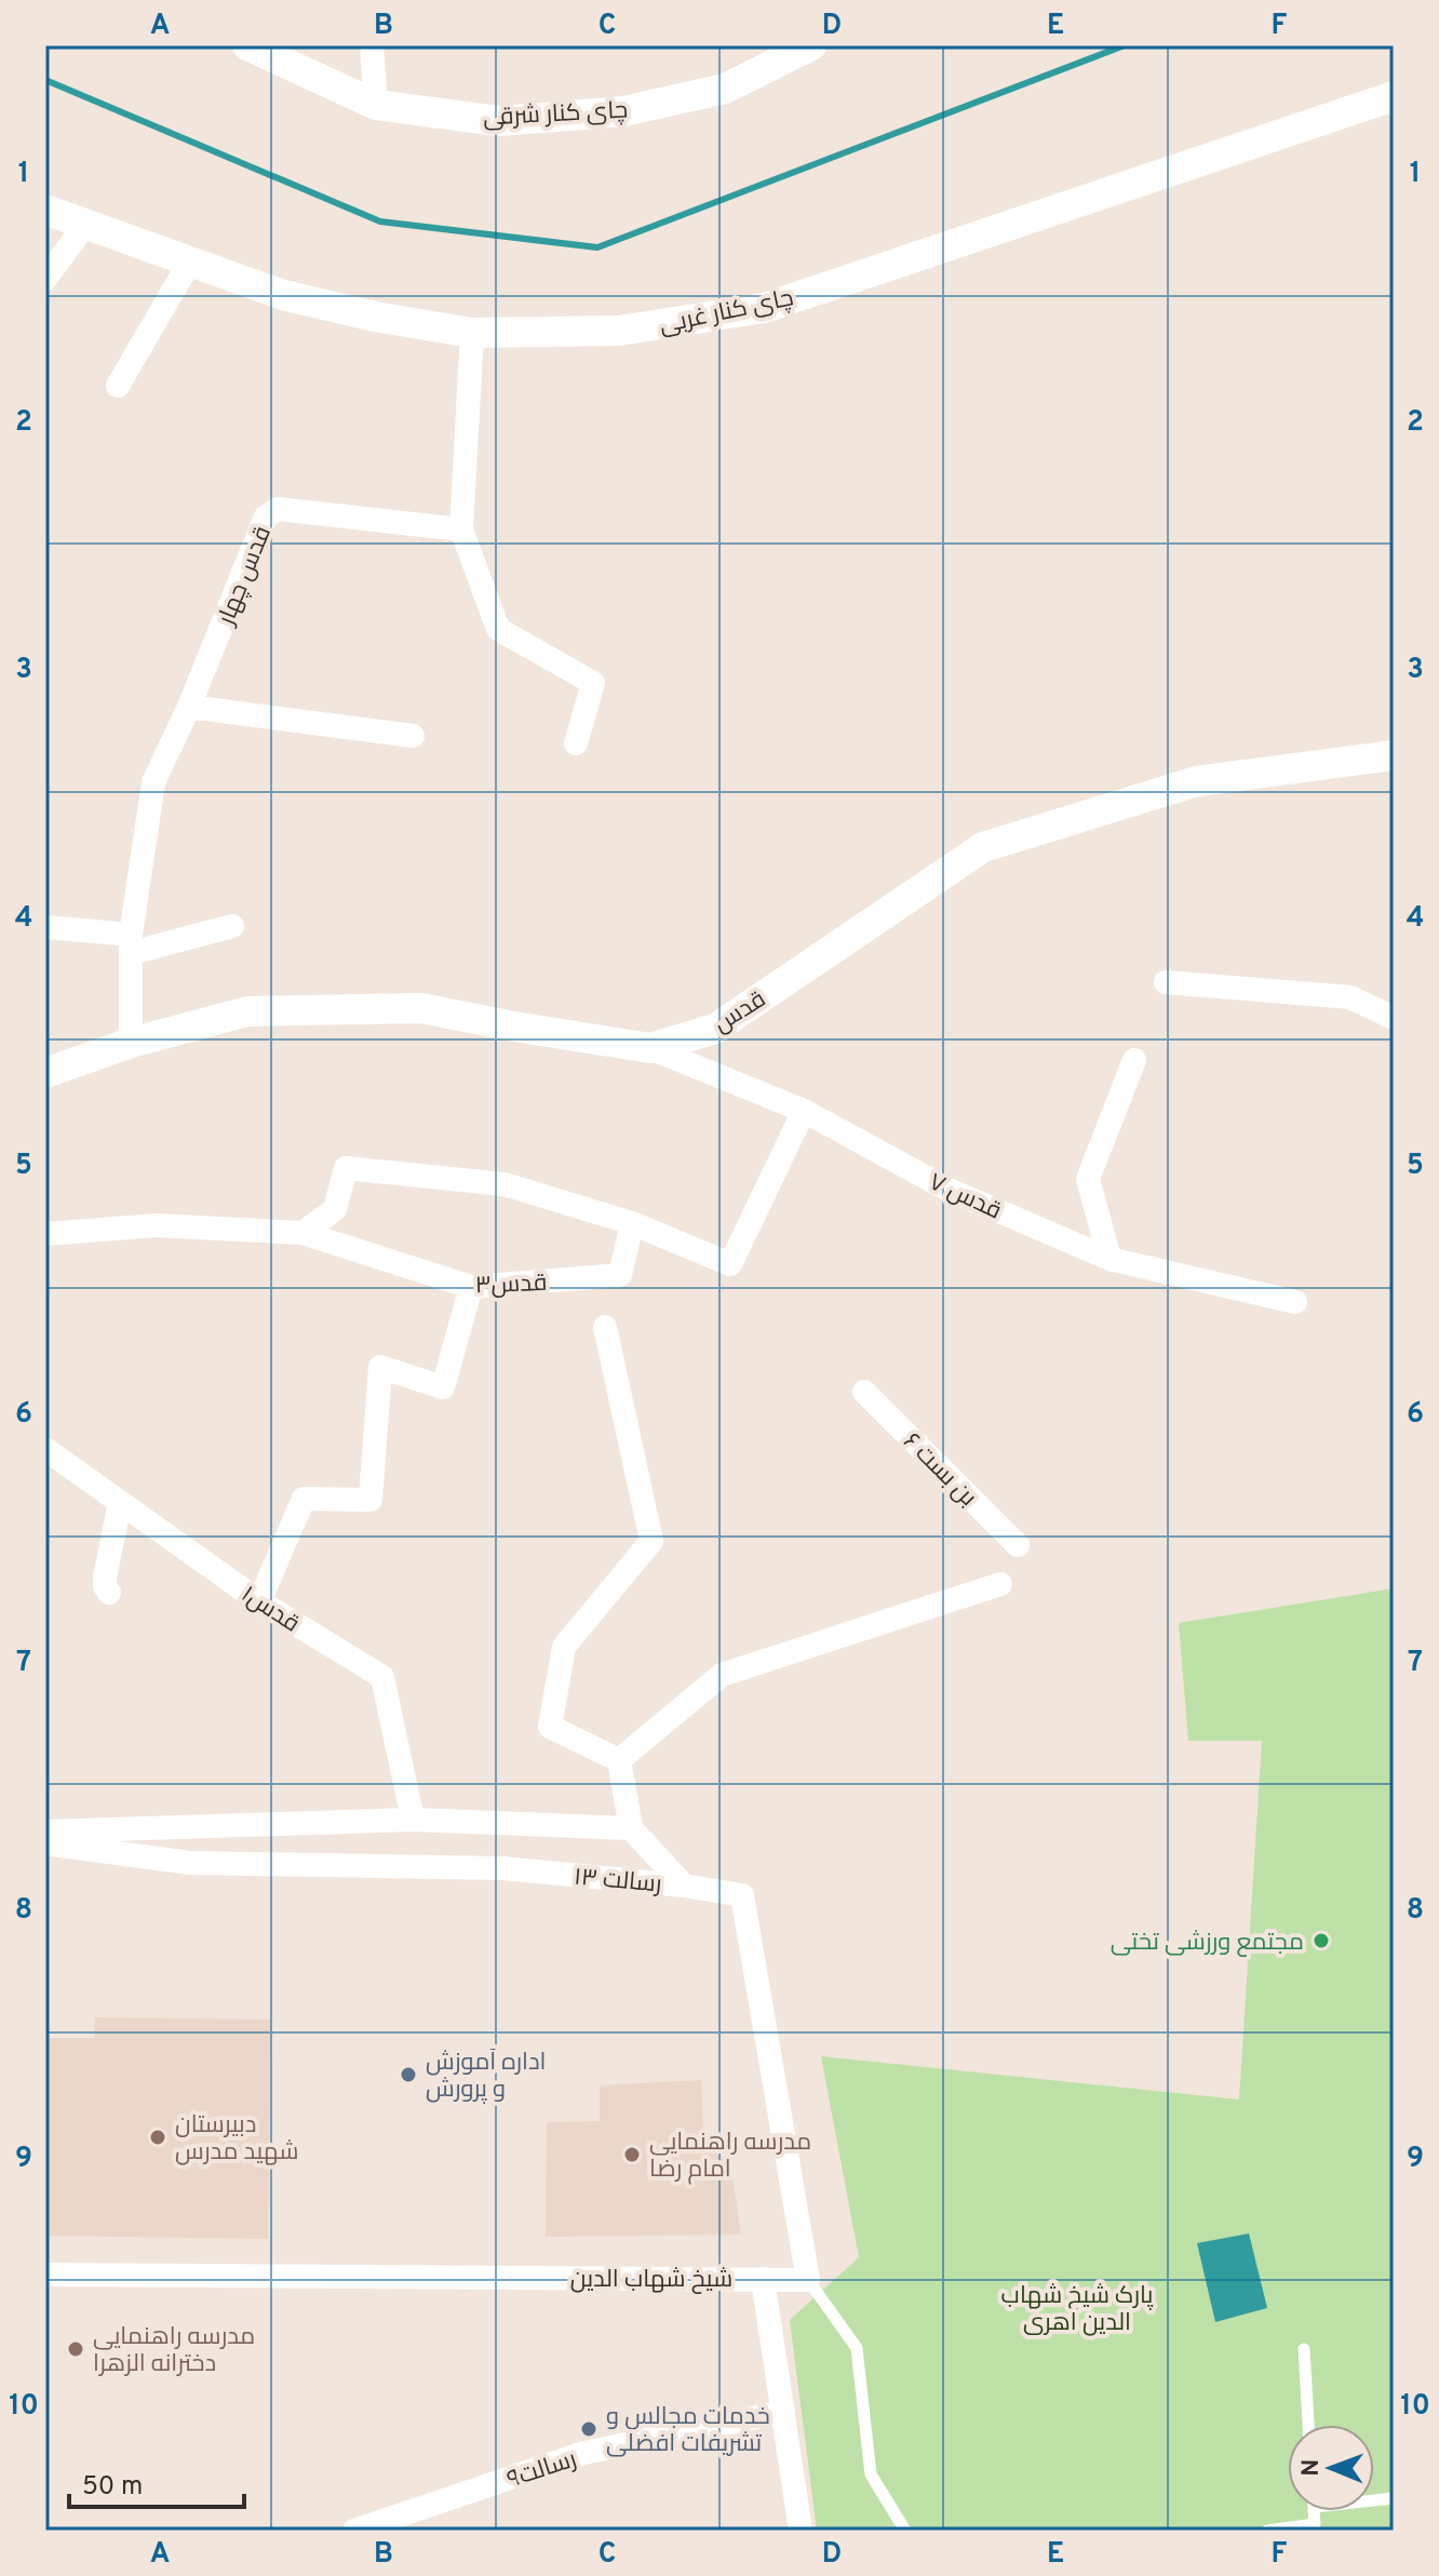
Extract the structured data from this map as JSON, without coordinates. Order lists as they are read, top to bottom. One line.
{"streets":{"street":["چای کنار شرقی","چای کنار غربی","قدس چهار","قدس","قدس ۷","قدس۳","بن بست ۶","قدس۱","رسالت ۱۳","شیخ شهاب الدین","رسالت۹"]},"crossings":[["قدس چهار","قدس"],["قدس","قدس ۷"],["قدس۱","رسالت ۱۳"]],"parks":["پارک شیخ شهاب الدین اهری"],"places":["مجتمع ورزشی تختی","اداره آموزش و پرورش","دبیرستان شهید مدرس","مدرسه راهنمایی امام رضا","مدرسه راهنمایی دخترانه الزهرا","خدمات مجالس و تشریفات افضلی"],"scale_bar":"50 m","north":"left","grid":{"columns":["A","B","C","D","E","F"],"rows":["1","2","3","4","5","6","7","8","9","10"]}}
